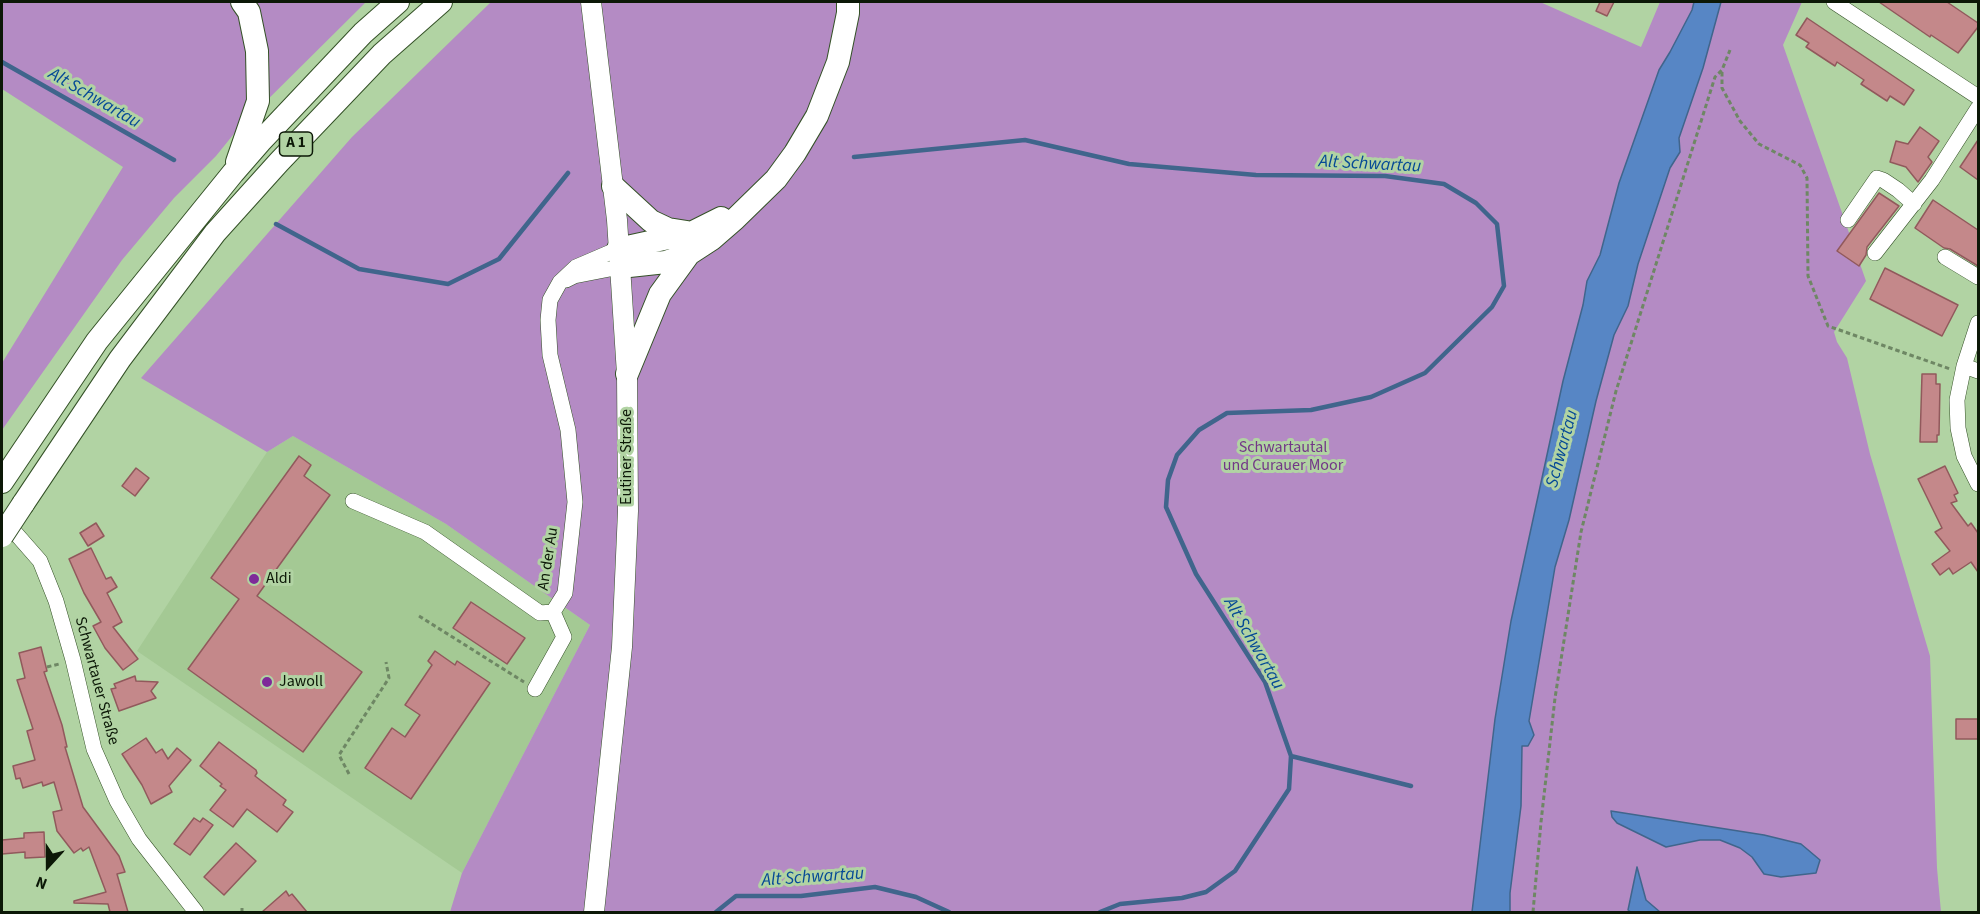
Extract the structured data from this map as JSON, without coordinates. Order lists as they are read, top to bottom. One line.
{"streets":{"highway":["A 1"],"main road":["Eutiner Straße"],"street":["An der Au","Schwartauer Straße"]},"crossings":[["Eutiner Straße","An der Au"]],"water":["Alt Schwartau","Schwartau"],"parks":["Schwartautal und Curauer Moor"],"places":["Aldi","Jawoll"],"north":"bottom"}
